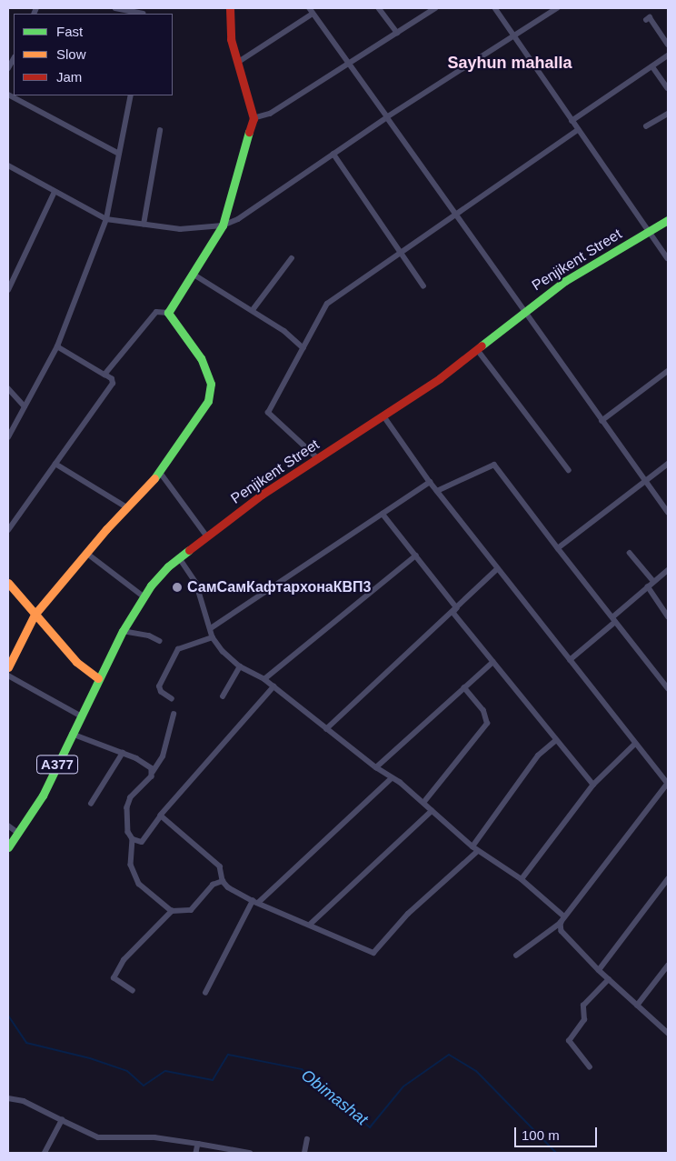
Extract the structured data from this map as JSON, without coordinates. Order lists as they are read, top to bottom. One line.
{"streets":{"main road":["Penjikent Street","A377"]},"districts":["Sayhun mahalla"],"water":["Obimashat"],"places":["СамСамКафтархонаКВП3"],"legend":["Fast","Slow","Jam"],"scale_bar":"100 m"}
